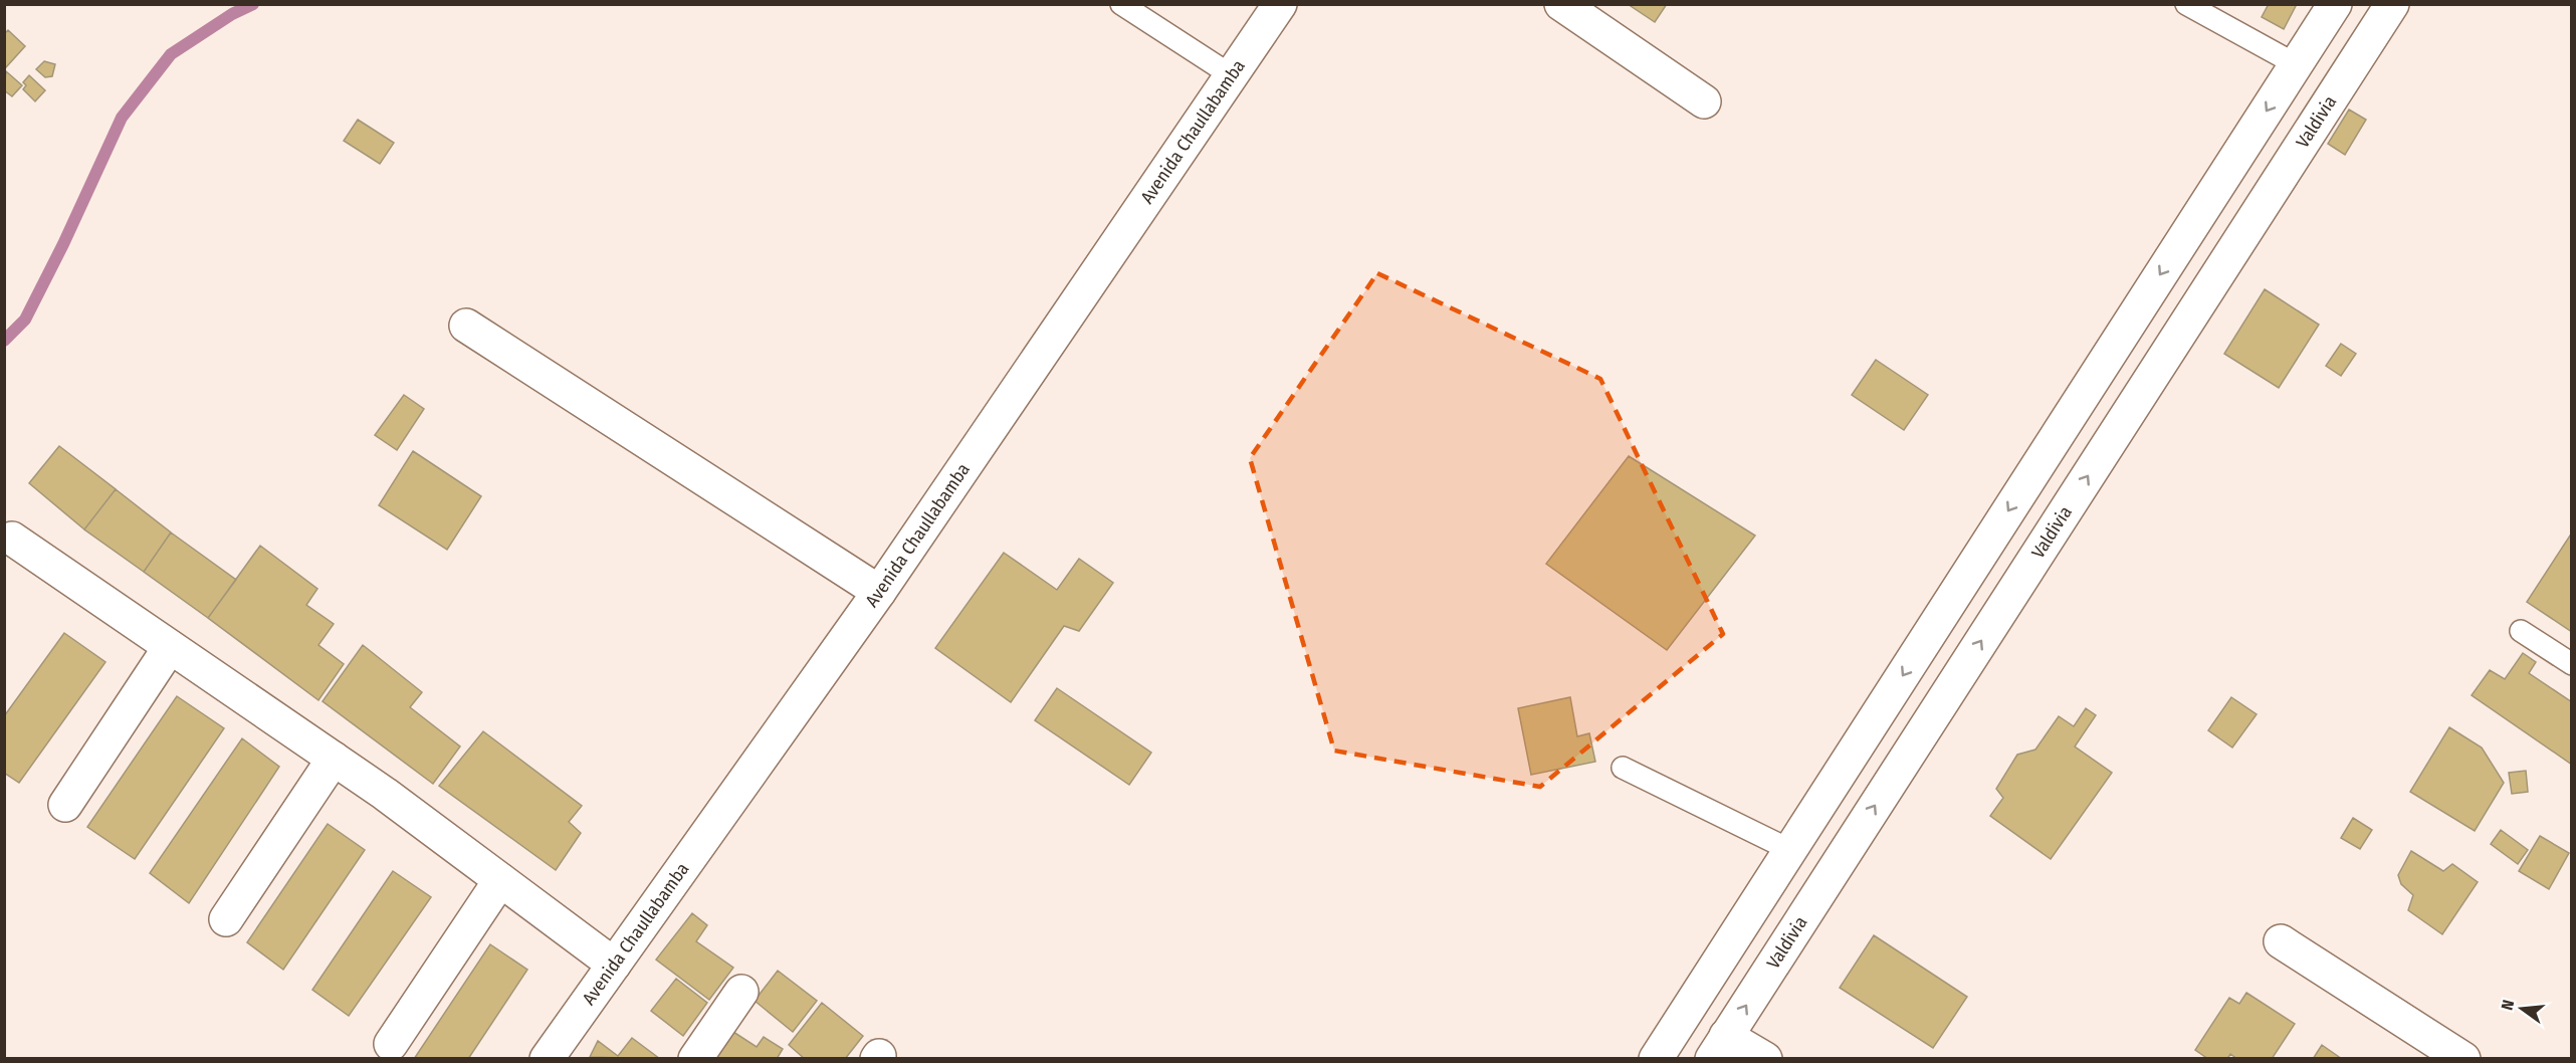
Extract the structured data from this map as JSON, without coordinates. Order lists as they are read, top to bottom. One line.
{"streets":{"street":["Valdivia","Avenida Chaullabamba"]},"north":"left"}
